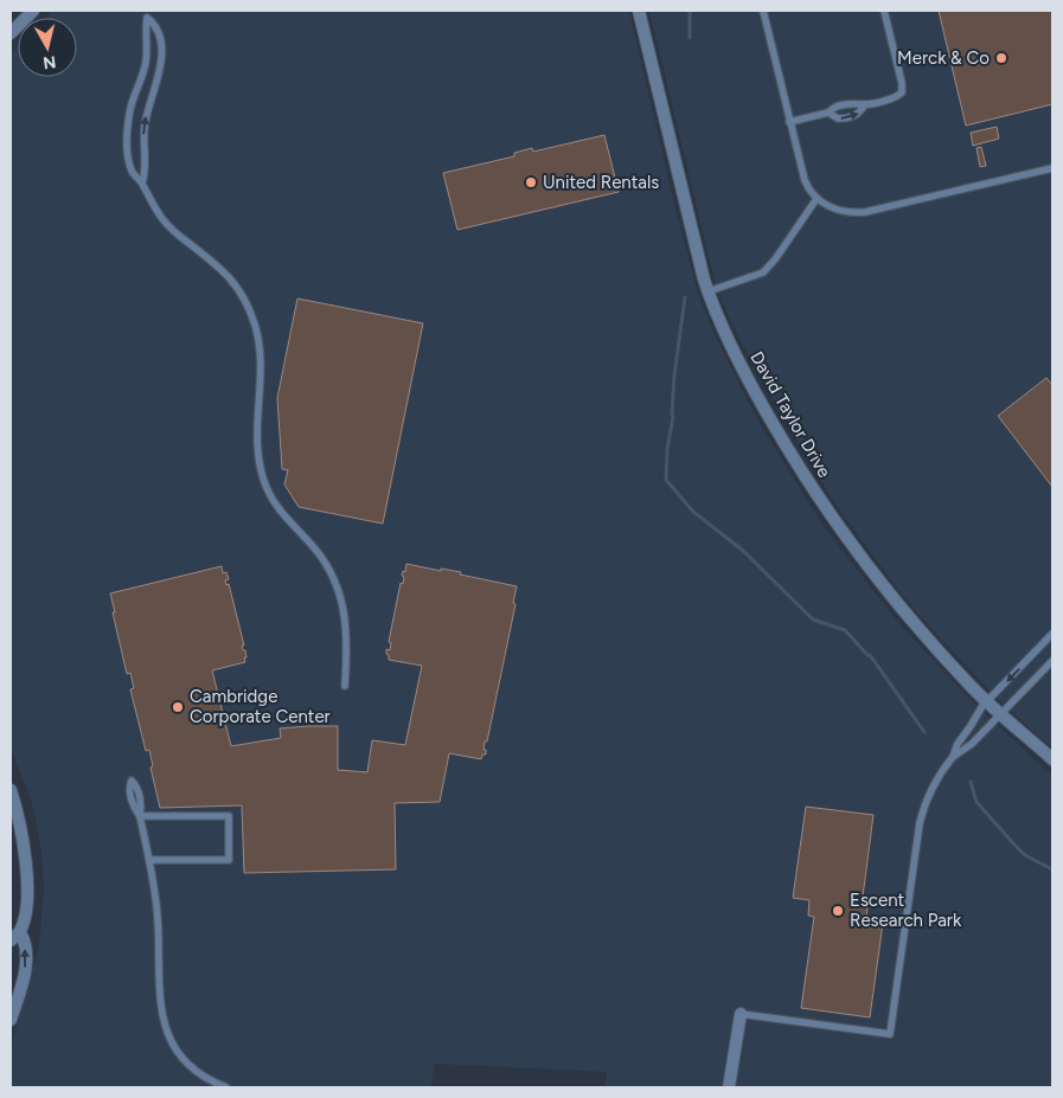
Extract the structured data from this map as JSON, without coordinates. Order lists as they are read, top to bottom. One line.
{"streets":{"street":["David Taylor Drive"]},"places":["Merck & Co","United Rentals","Cambridge Corporate Center","Escent Research Park"],"north":"bottom"}
